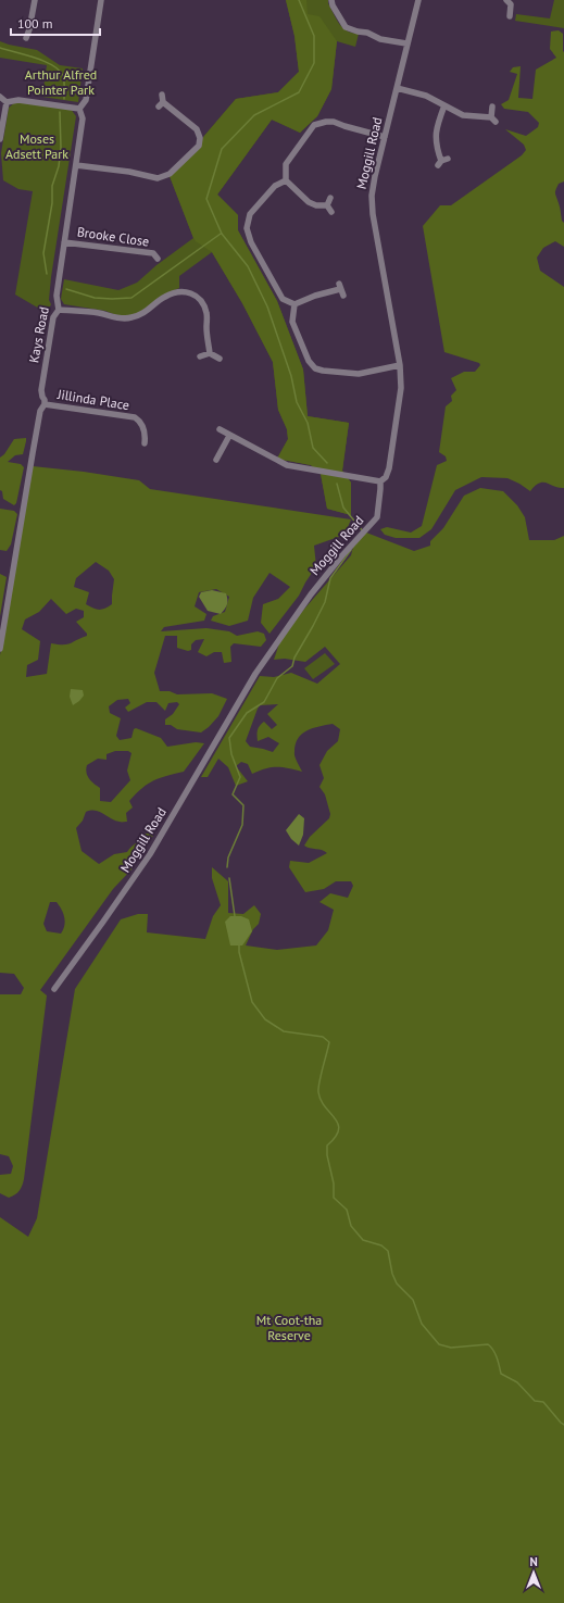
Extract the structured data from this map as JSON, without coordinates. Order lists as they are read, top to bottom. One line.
{"streets":{"street":["Moggill Road","Brooke Close","Kays Road","Jillinda Place"]},"crossings":[["Brooke Close","Kays Road"],["Kays Road","Jillinda Place"]],"parks":["Arthur Alfred Pointer Park","Moses Adsett Park","Mt Coot-tha Reserve"],"scale_bar":"100 m","north":"top"}
